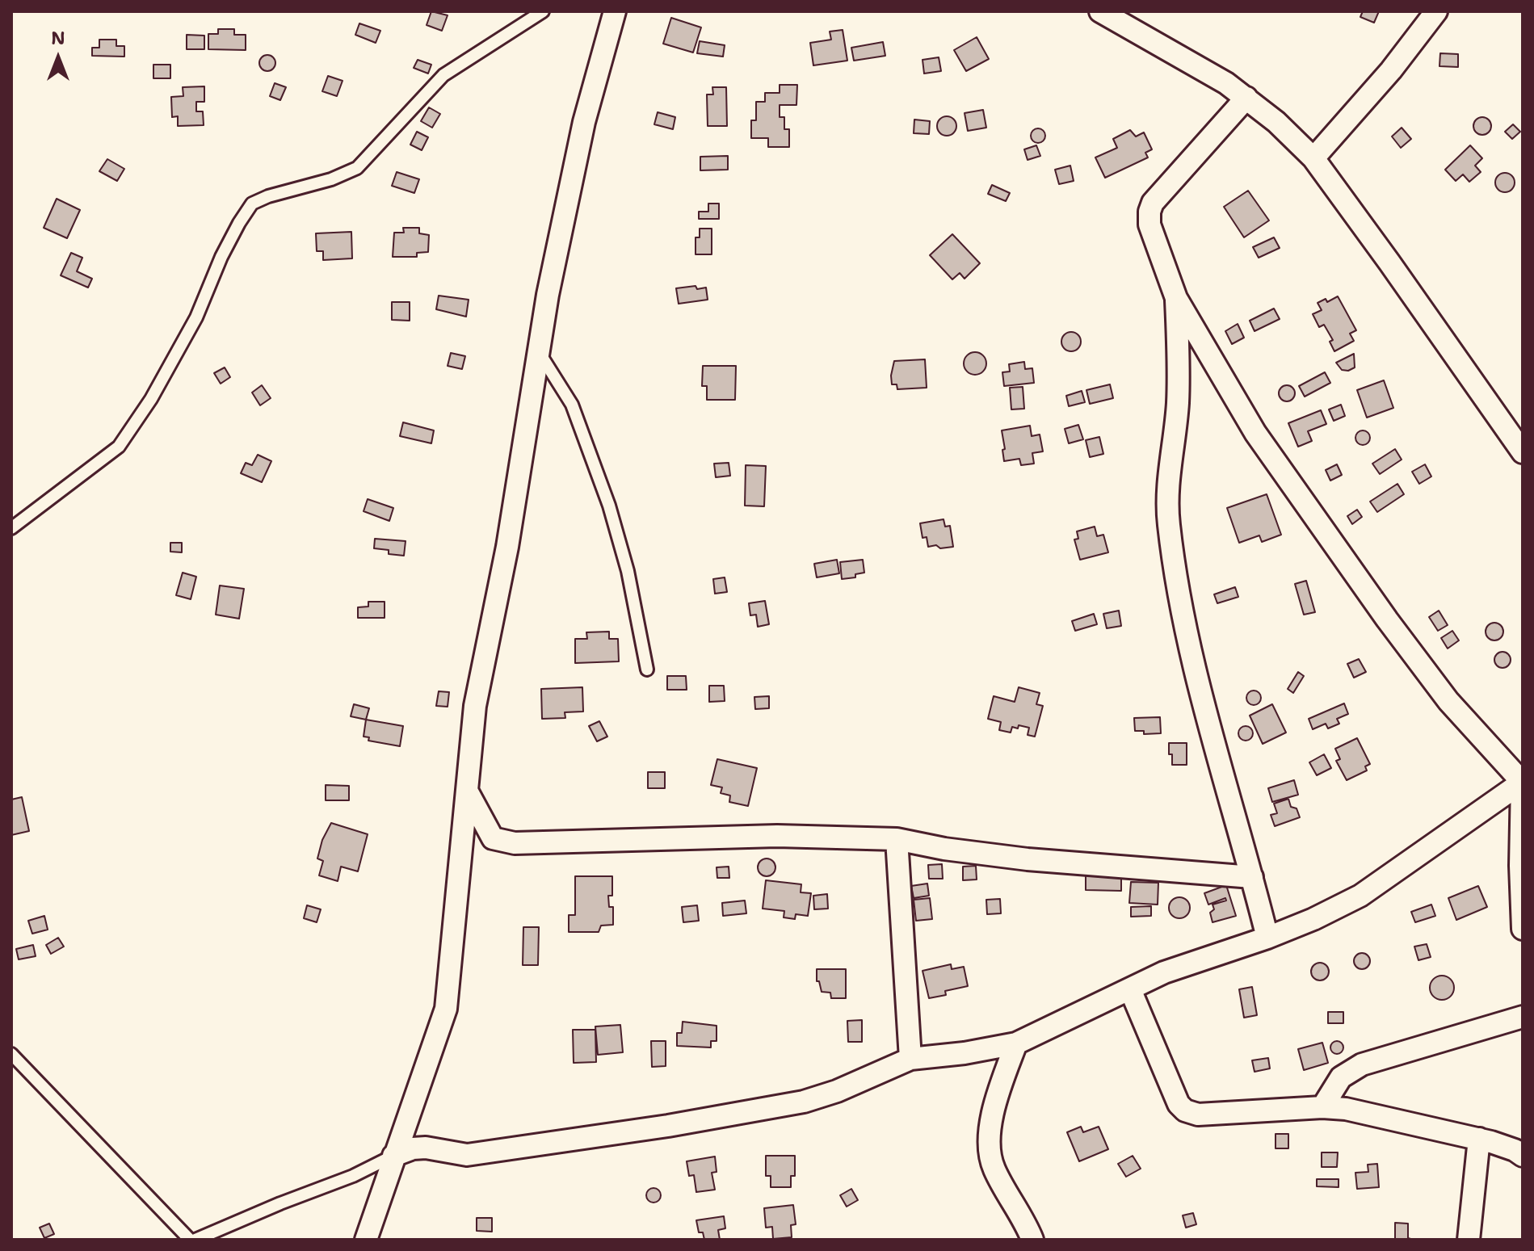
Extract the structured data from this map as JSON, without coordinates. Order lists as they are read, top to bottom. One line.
{"north":"top"}
